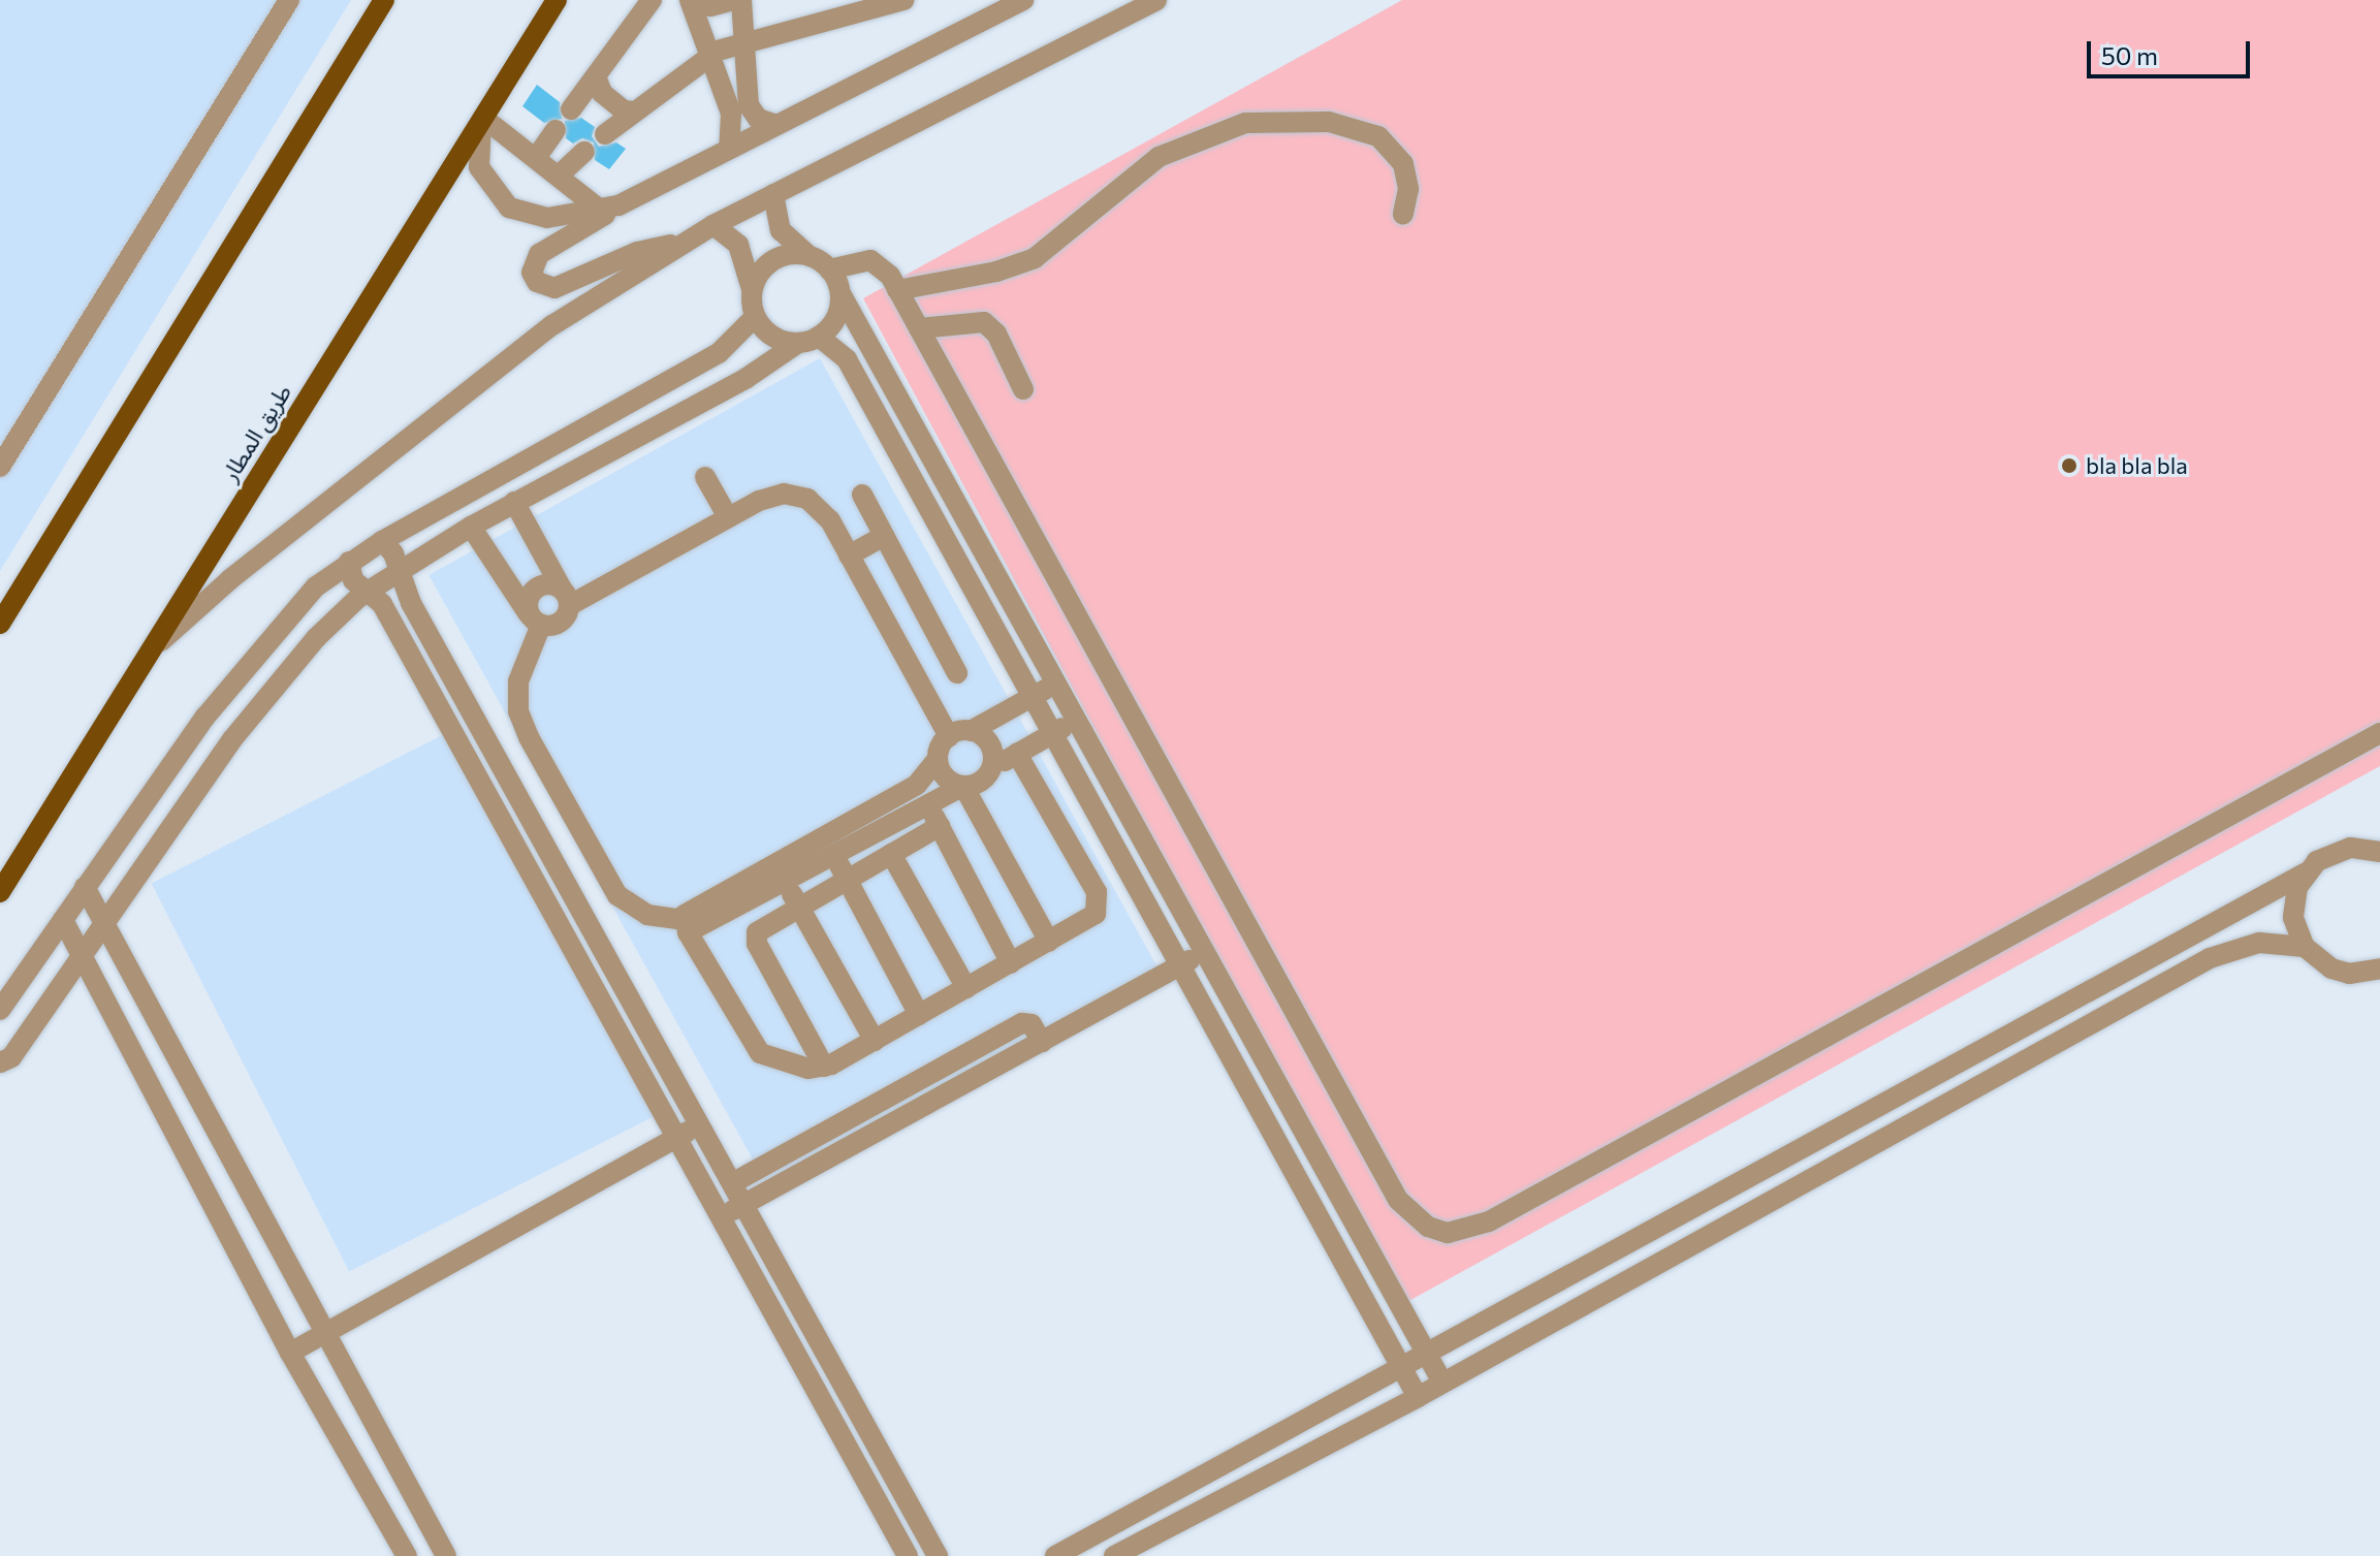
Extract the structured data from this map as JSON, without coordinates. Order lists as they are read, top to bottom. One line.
{"streets":{"main road":["طريق المطار"]},"places":["bla bla bla"],"scale_bar":"50 m"}
